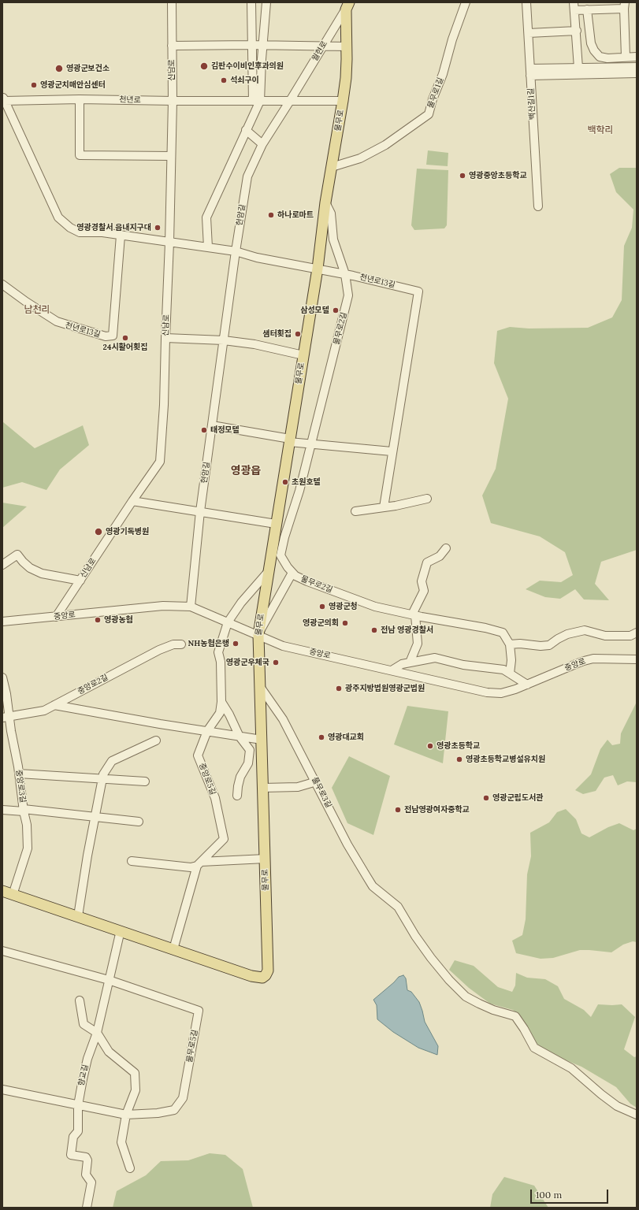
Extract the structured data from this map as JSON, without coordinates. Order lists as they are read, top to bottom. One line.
{"streets":{"main road":["물무로"],"street":["월현로","신남로","물무로1길","천년로","백산길1길","현암길","천년로13길","물무로2길","중앙로","중앙로2길","중앙로5길","중앙로3길","풀무로3길","물무로5길","향교길"]},"crossings":[["월현로","천년로"],["월현로","물무로"],["월현로","현암길"],["신남로","천년로"],["신남로","천년로13길"],["신남로","중앙로"],["물무로1길","물무로"],["천년로","물무로"],["천년로","현암길"],["천년로","천년로13길"],["물무로","천년로13길"],["물무로","물무로2길"],["물무로","중앙로"],["물무로","중앙로5길"],["물무로","중앙로3길"],["물무로","풀무로3길"],["물무로","향교길"],["현암길","천년로13길"],["현암길","중앙로"],["천년로13길","물무로2길"],["중앙로","중앙로5길"],["중앙로2길","중앙로3길"],["물무로5길","향교길"]],"districts":["백학리","남천리","영광읍"],"places":["김판수이비인후과의원","영광군보건소","석쇠구이","영광군치매안심센터","영광중앙초등학교","하나로마트","영광경찰서 읍내지구대","삼성모텔","샘터횟집","24시활어횟집","태정모텔","초원호텔","영광기독병원","영광군청","영광농협","영광군의회","전남 영광경찰서","NH농협은행","영광군우체국","광주지방법원영광군법원","영광대교회","영광초등학교","영광초등학교병설유치원","영광군립도서관","전남영광여자중학교"],"scale_bar":"100 m"}
